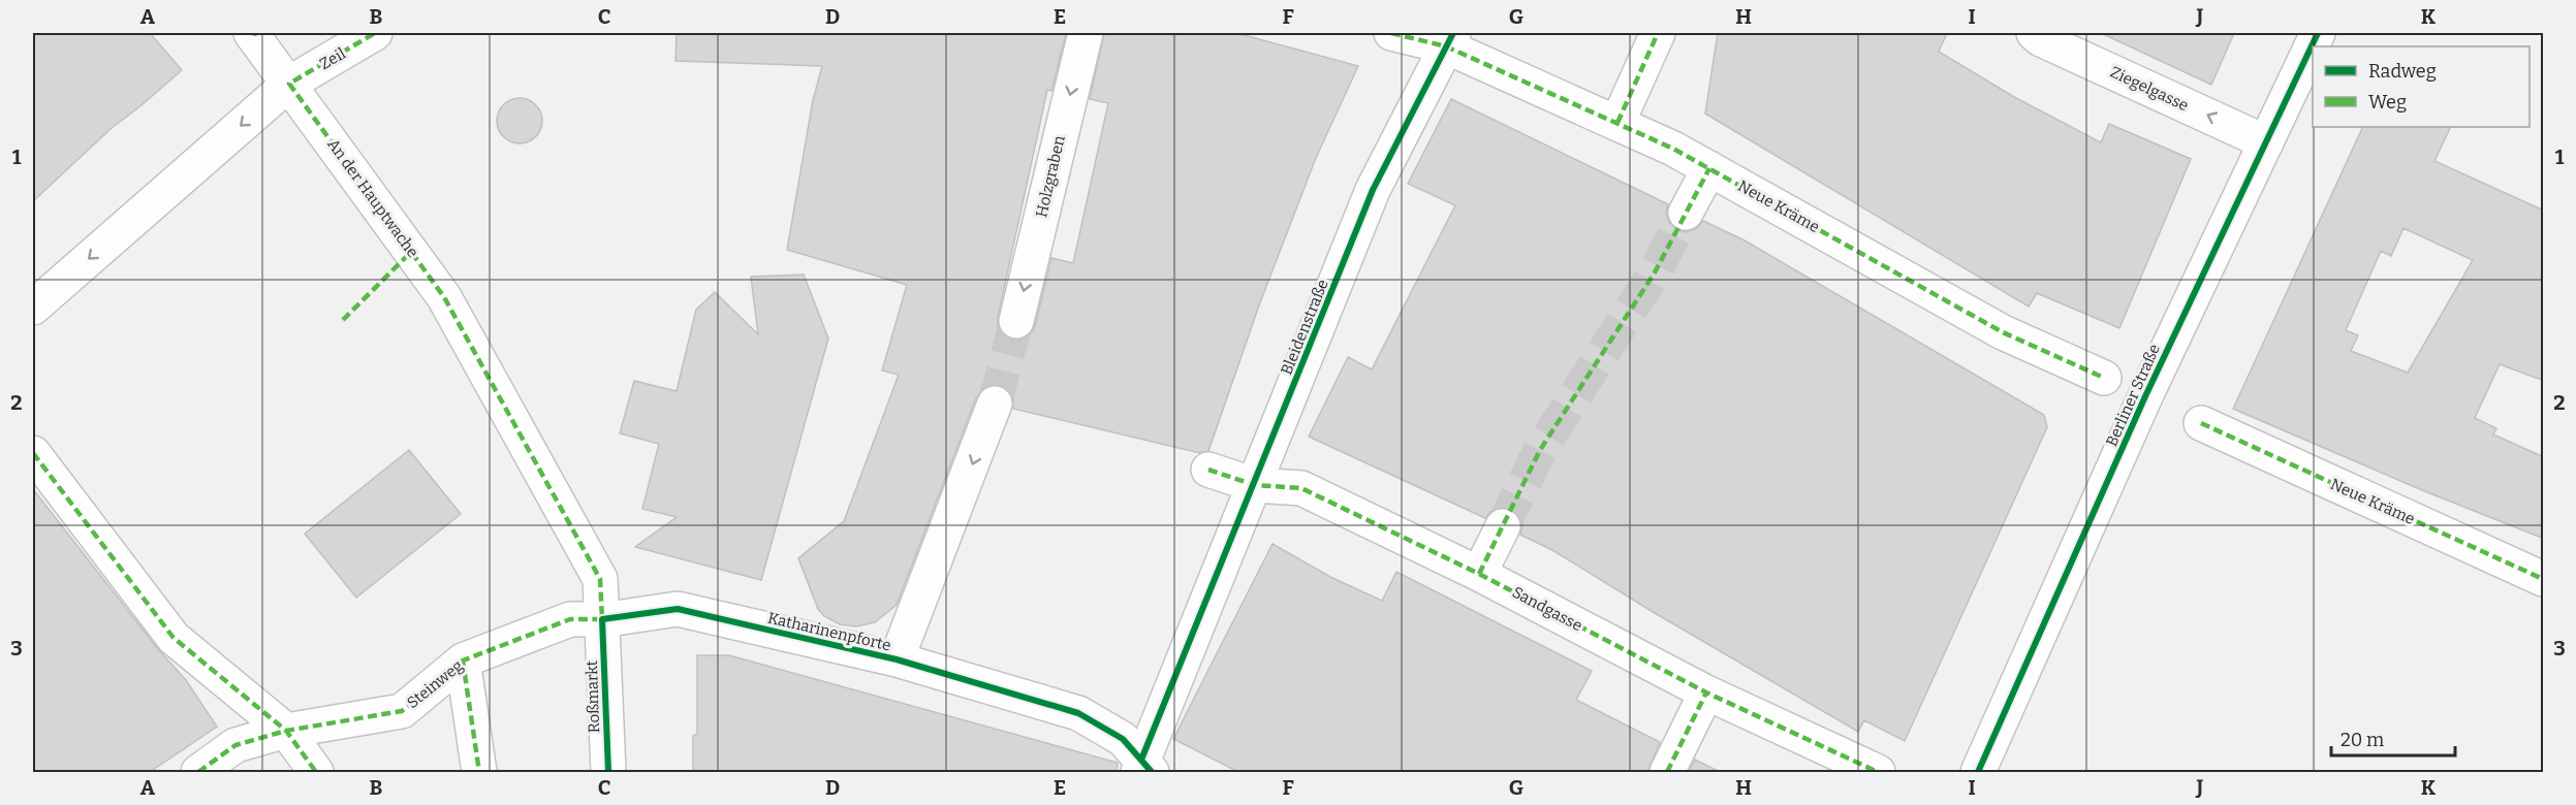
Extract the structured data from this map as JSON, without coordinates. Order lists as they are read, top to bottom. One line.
{"streets":{"street":["Zeil","Ziegelgasse","Holzgraben","An der Hauptwache","Neue Kräme","Bleidenstraße","Berliner Straße","Sandgasse","Katharinenpforte","Steinweg","Roßmarkt"]},"crossings":[["Zeil","An der Hauptwache"],["Ziegelgasse","Berliner Straße"],["An der Hauptwache","Katharinenpforte"],["An der Hauptwache","Steinweg"],["An der Hauptwache","Roßmarkt"],["Neue Kräme","Bleidenstraße"],["Bleidenstraße","Sandgasse"],["Bleidenstraße","Katharinenpforte"],["Katharinenpforte","Steinweg"],["Katharinenpforte","Roßmarkt"],["Steinweg","Roßmarkt"]],"one_way":["Ziegelgasse","Holzgraben"],"legend":["Radweg","Weg"],"scale_bar":"20 m","grid":{"columns":["A","B","C","D","E","F","G","H","I","J","K"],"rows":["1","2","3"]}}
